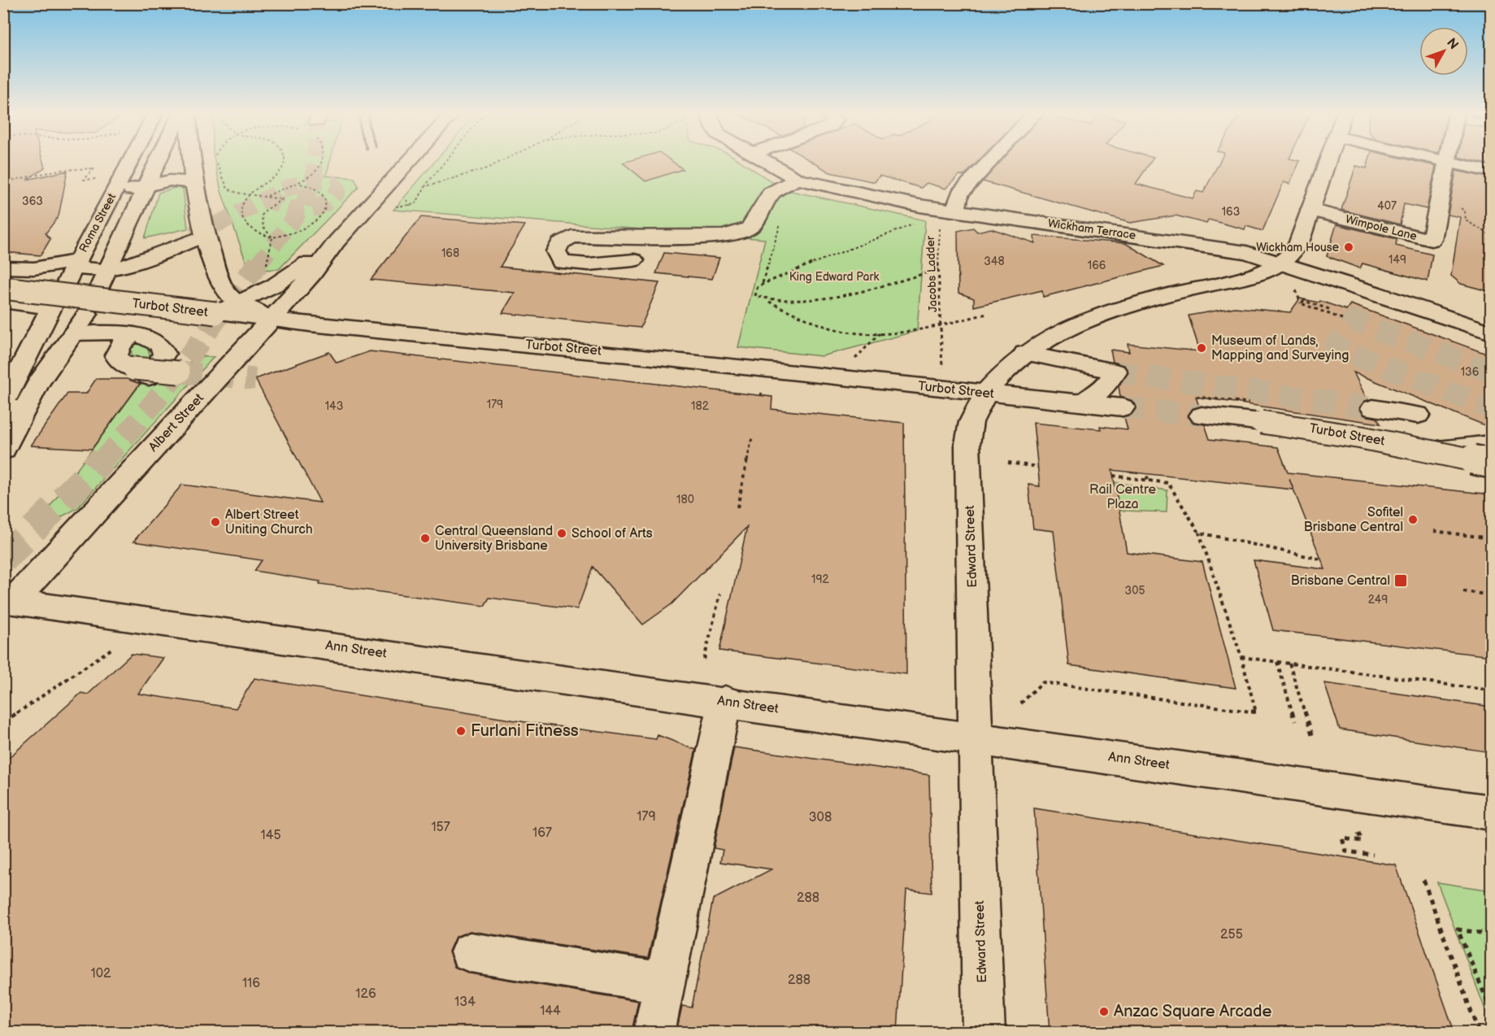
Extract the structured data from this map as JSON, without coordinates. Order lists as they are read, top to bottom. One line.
{"streets":{"main road":["Roma Street","Wimpole Lane","Wickham Terrace","Turbot Street","Albert Street","Edward Street","Ann Street"],"path":["Jacobs Ladder"]},"crossings":[["Wickham Terrace","Edward Street"],["Turbot Street","Albert Street"],["Turbot Street","Edward Street"],["Albert Street","Ann Street"],["Edward Street","Ann Street"]],"parks":["King Edward Park","Rail Centre Plaza"],"places":{"other":["Wickham House","Museum of Lands, Mapping and Surveying","Sofitel Brisbane Central","Albert Street Uniting Church","School of Arts","Central Queensland University Brisbane","Furlani Fitness","Anzac Square Arcade"],"transit":["Brisbane Central"]},"house_numbers":["363","407","163","168","149","348","166","136","179","143","182","180","192","305","249","179","308","157","167","145","288","255","102","288","116","126","134","144"],"north":"top right"}
